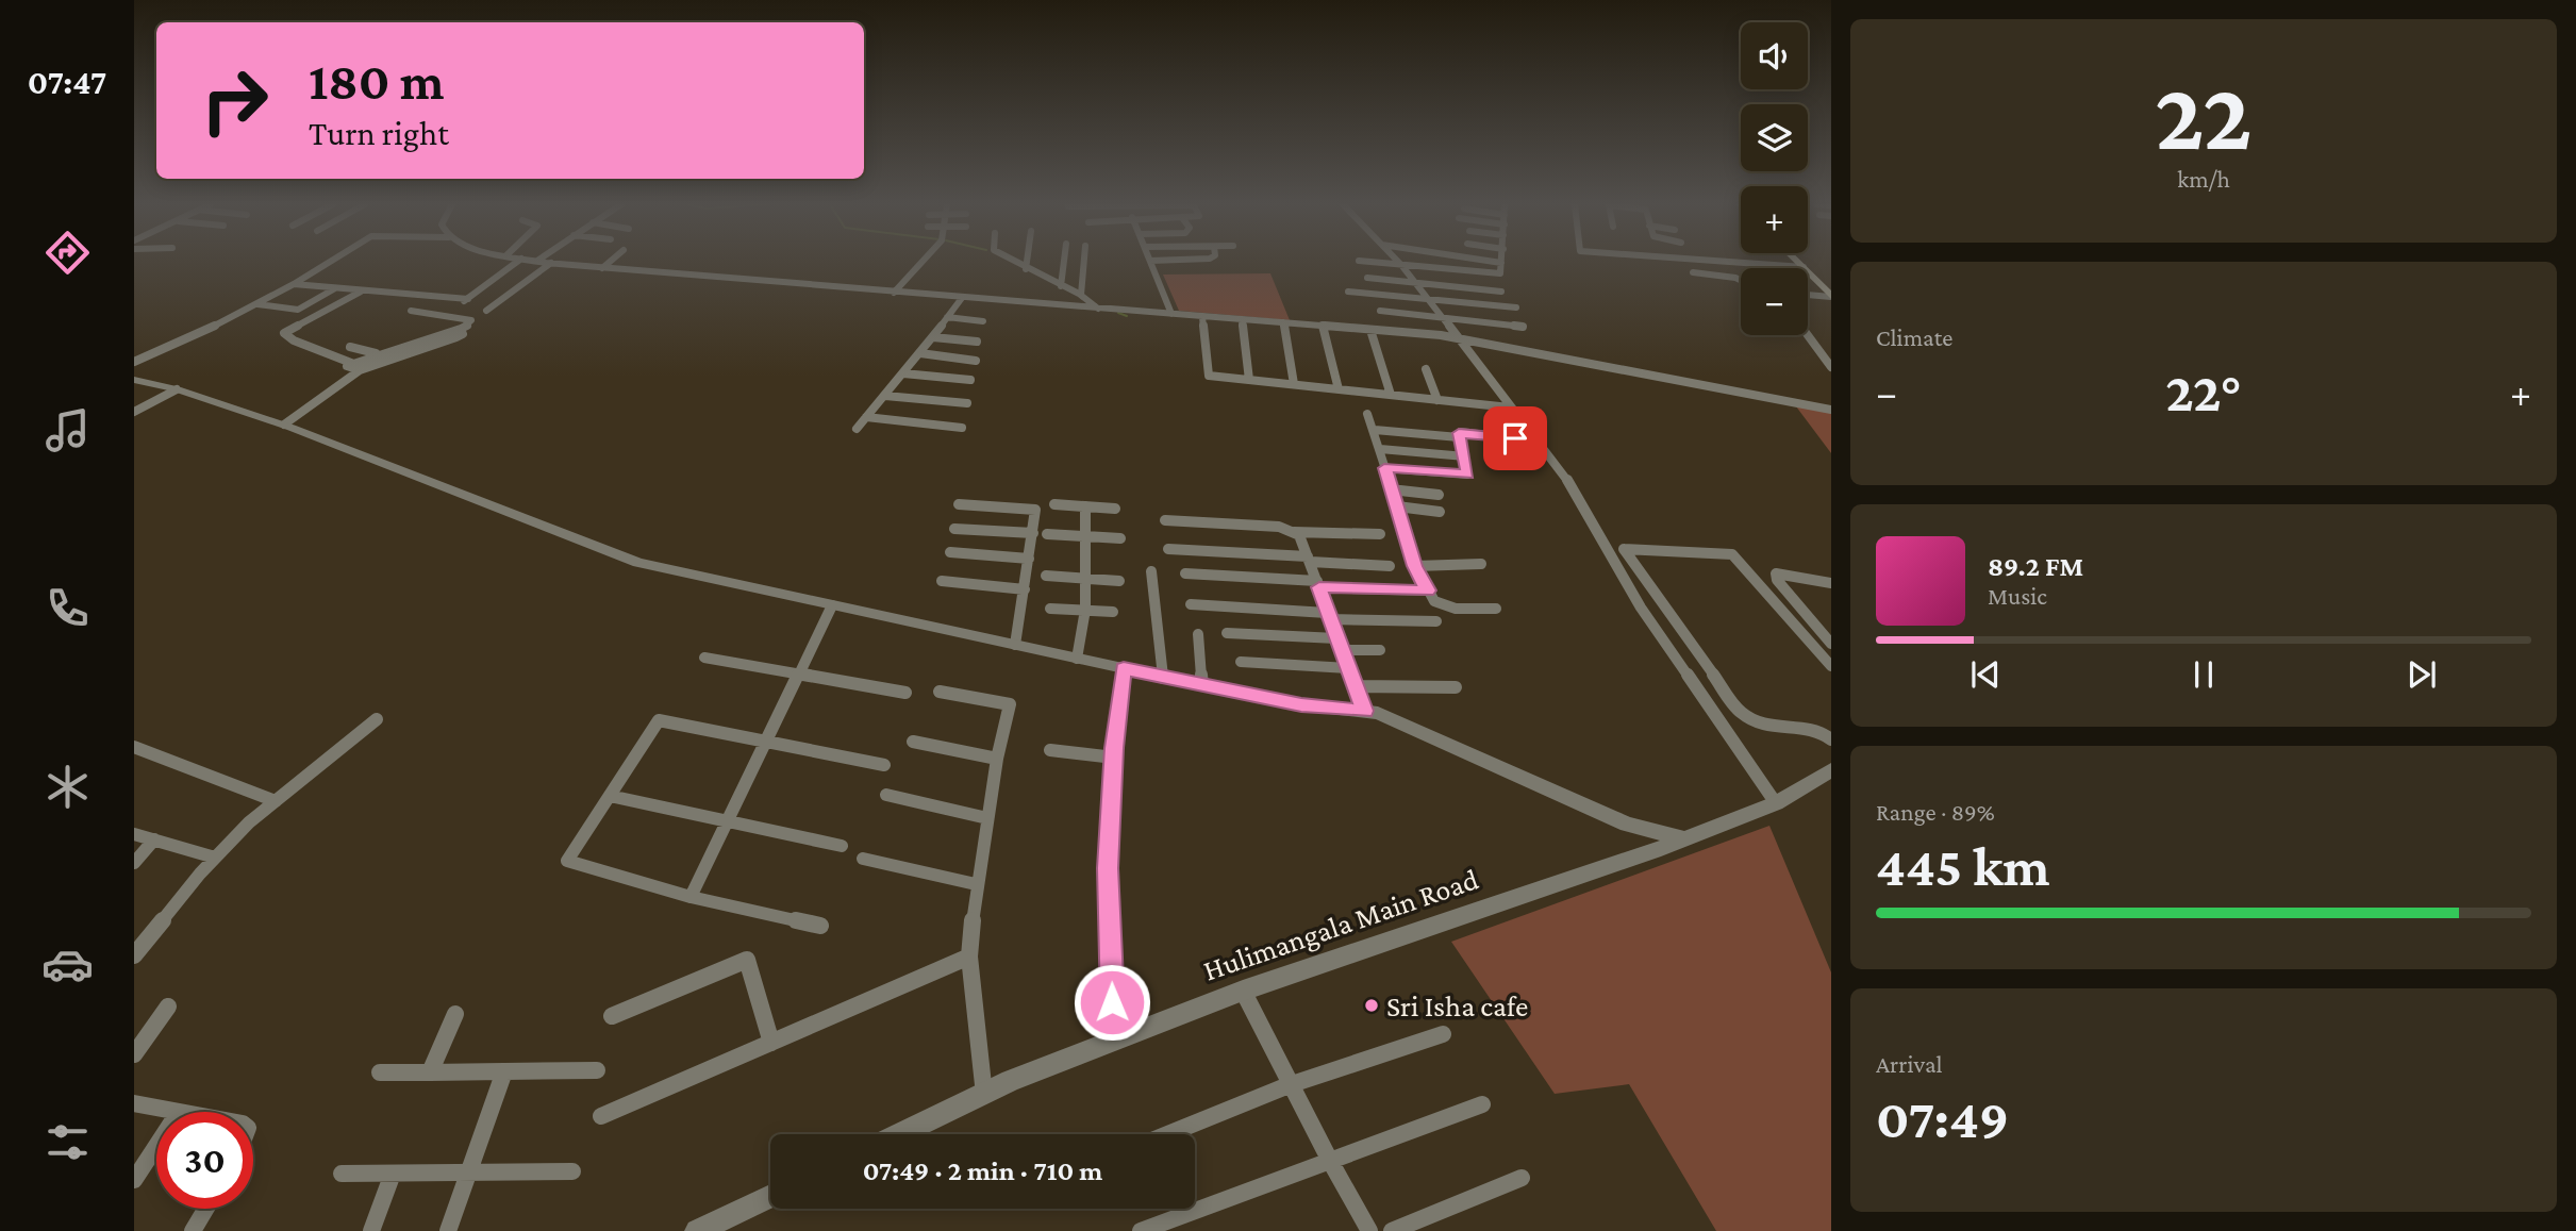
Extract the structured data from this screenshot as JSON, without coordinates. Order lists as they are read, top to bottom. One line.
{"streets":{"street":["Hulimangala Main Road"]},"places":["Sri Isha cafe"],"page":{"tabs":"07:47","tile":[["22","km/h"],"Climate",["Range · 89%","445 km"],["Arrival","07:49"]],"map_buttons":["+","−"],"turn":["180 m","Turn right"],"heat":["−","22°","+"],"song":["89.2 FM","Music"],"limit":"30","trip":"07:49 · 2 min · 710 m"}}
